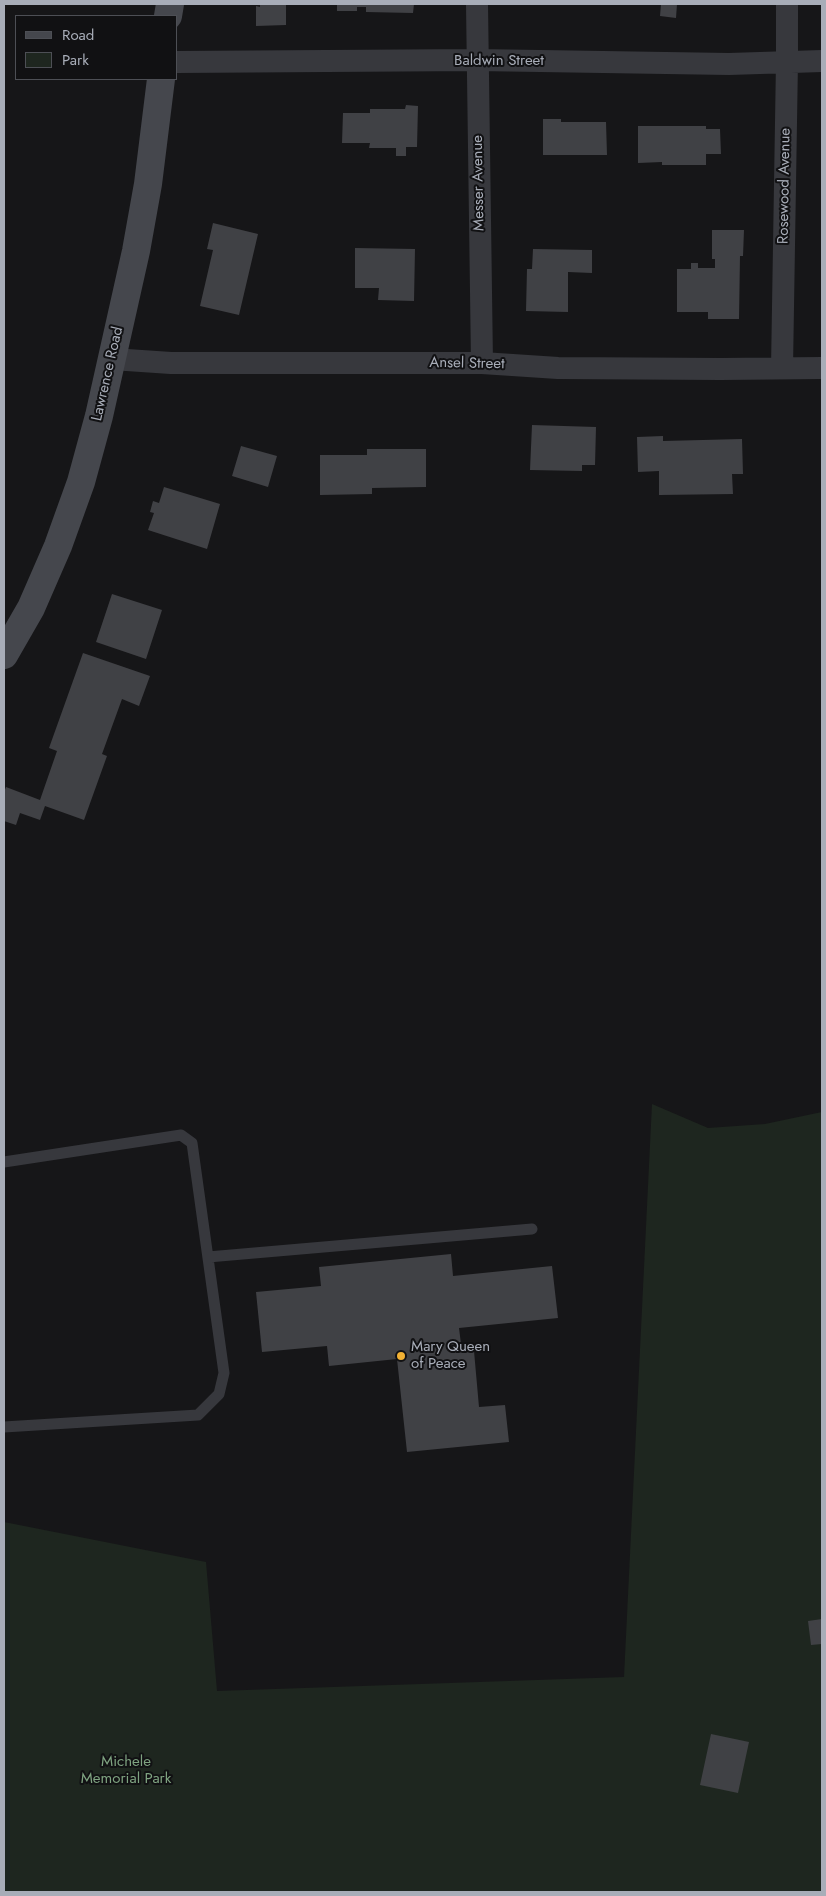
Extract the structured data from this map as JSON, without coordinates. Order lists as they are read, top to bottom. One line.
{"streets":{"street":["Baldwin Street","Messer Avenue","Rosewood Avenue","Ansel Street","Lawrence Road"]},"crossings":[["Baldwin Street","Messer Avenue"],["Baldwin Street","Rosewood Avenue"],["Messer Avenue","Ansel Street"],["Rosewood Avenue","Ansel Street"],["Ansel Street","Lawrence Road"]],"parks":["Michele Memorial Park"],"places":["Mary Queen of Peace"],"legend":["Road","Park"]}
